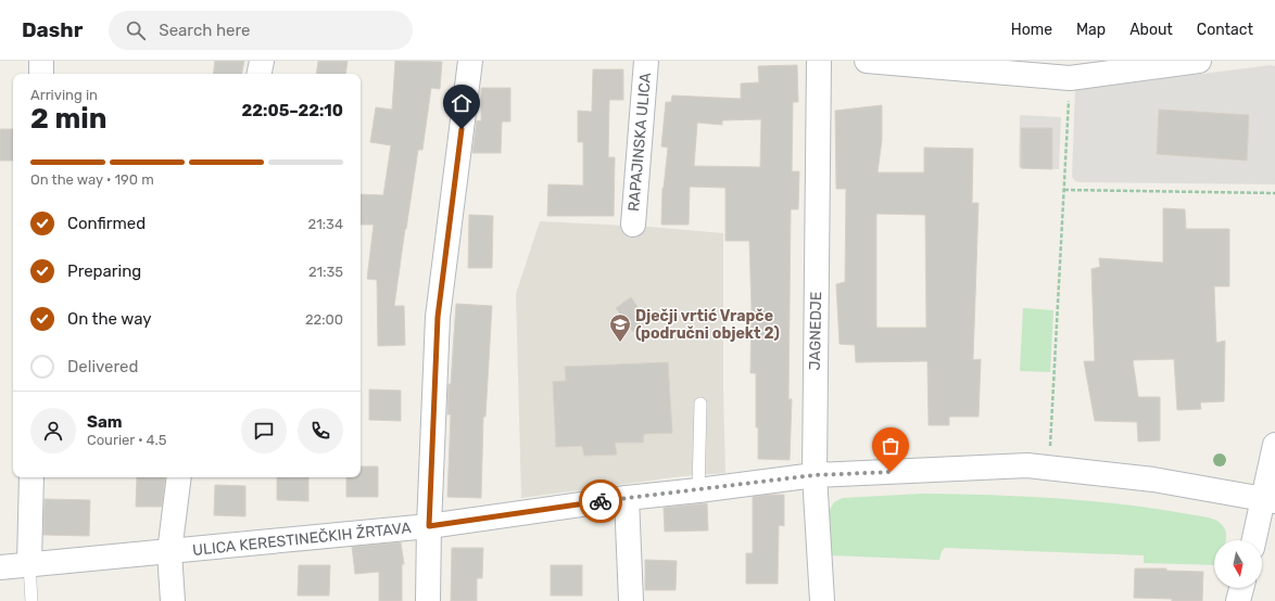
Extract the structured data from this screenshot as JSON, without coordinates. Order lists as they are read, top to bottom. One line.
{"streets":{"street":["RAPAJINSKA ULICA","JAGNEDJE","ULICA KERESTINEČKIH ŽRTAVA"]},"crossings":[["JAGNEDJE","ULICA KERESTINEČKIH ŽRTAVA"]],"places":{"school or university":["Dječji vrtić Vrapče (područni objekt 2)"]},"north":"bottom","page":{"header":"Dashr","search":"Search here","nav":["Home","Map","About","Contact"],"heading":["2 min","Arriving in","22:05–22:10"],"panel":["Sam","Courier · 4.5"],"bar":"On the way · 190 m","list":[["Confirmed","21:34"],["Preparing","21:35"],["On the way","22:00"],"Delivered"]}}
